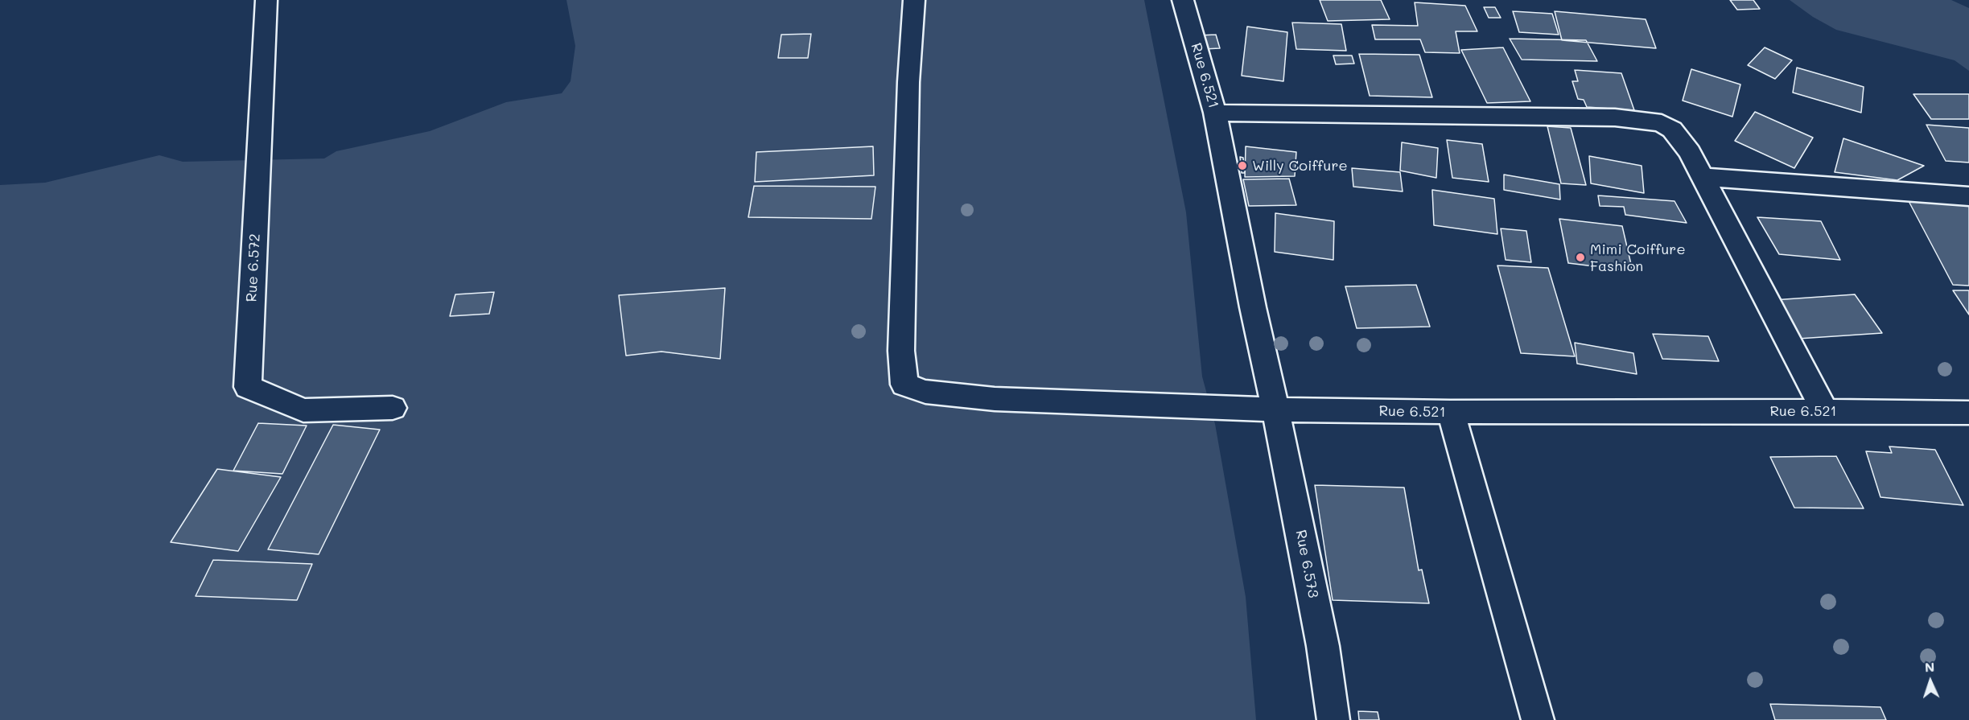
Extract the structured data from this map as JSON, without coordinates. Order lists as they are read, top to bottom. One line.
{"streets":{"street":["Rue 6.521","Rue 6.572","Rue 6.573"]},"crossings":[["Rue 6.521","Rue 6.573"]],"places":["Willy Coiffure","Mimi Coiffure Fashion"],"north":"top"}
